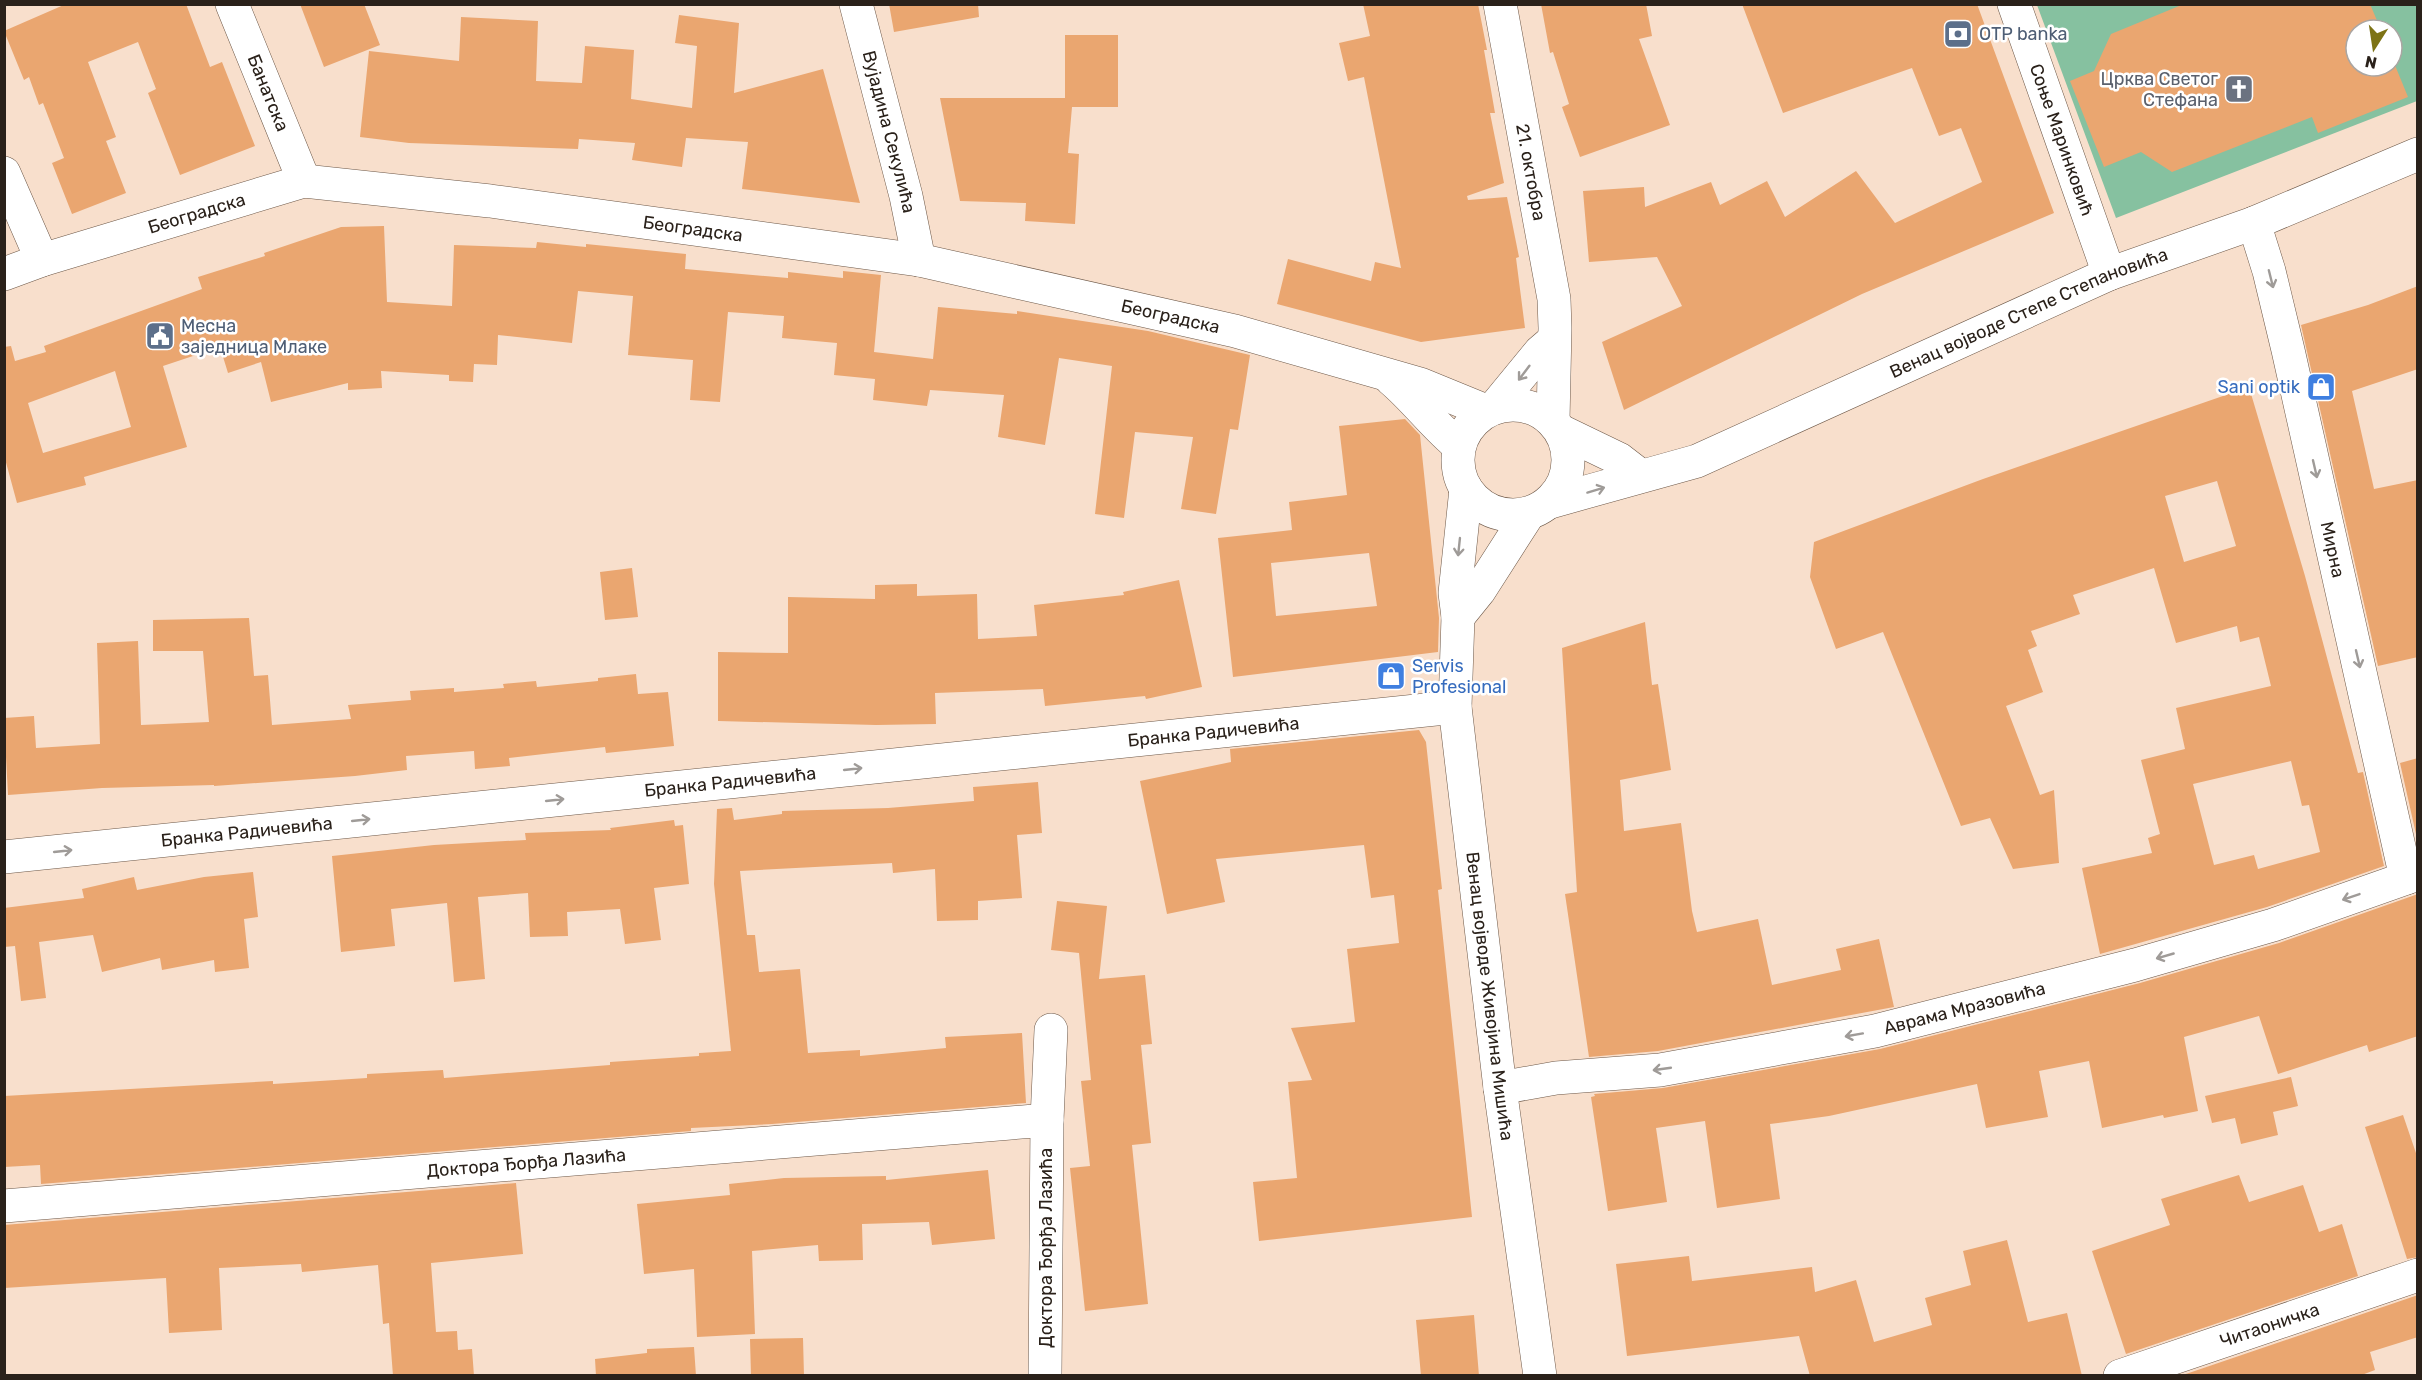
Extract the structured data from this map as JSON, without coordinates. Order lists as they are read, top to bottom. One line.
{"streets":{"street":["Банатска","Вујадина Секулића","Соње Маринковић","21. октобра","Београдска","Венац војводе Степе Степановића","Мирна","Бранка Радичевића","Венац војводе Живојина Мишића","Аврама Мразовића","Доктора Ђорђа Лазића","Читаоничка"]},"crossings":[["Банатска","Београдска"],["Вујадина Секулића","Београдска"],["Соње Маринковић","Венац војводе Степе Степановића"],["21. октобра","Београдска"],["21. октобра","Венац војводе Степе Степановића"],["21. октобра","Венац војводе Живојина Мишића"],["Београдска","Венац војводе Степе Степановића"],["Београдска","Венац војводе Живојина Мишића"],["Венац војводе Степе Степановића","Мирна"],["Венац војводе Степе Степановића","Венац војводе Живојина Мишића"],["Мирна","Аврама Мразовића"],["Бранка Радичевића","Венац војводе Живојина Мишића"],["Венац војводе Живојина Мишића","Аврама Мразовића"]],"one_way":["Мирна","Бранка Радичевића","Аврама Мразовића"],"places":{"bank":["OTP banka"],"church":["Црква Светог Стефана"],"public building":["Месна заједница Млаке"],"shop":["Sani optik","Servis Profesional"]},"north":"bottom"}
